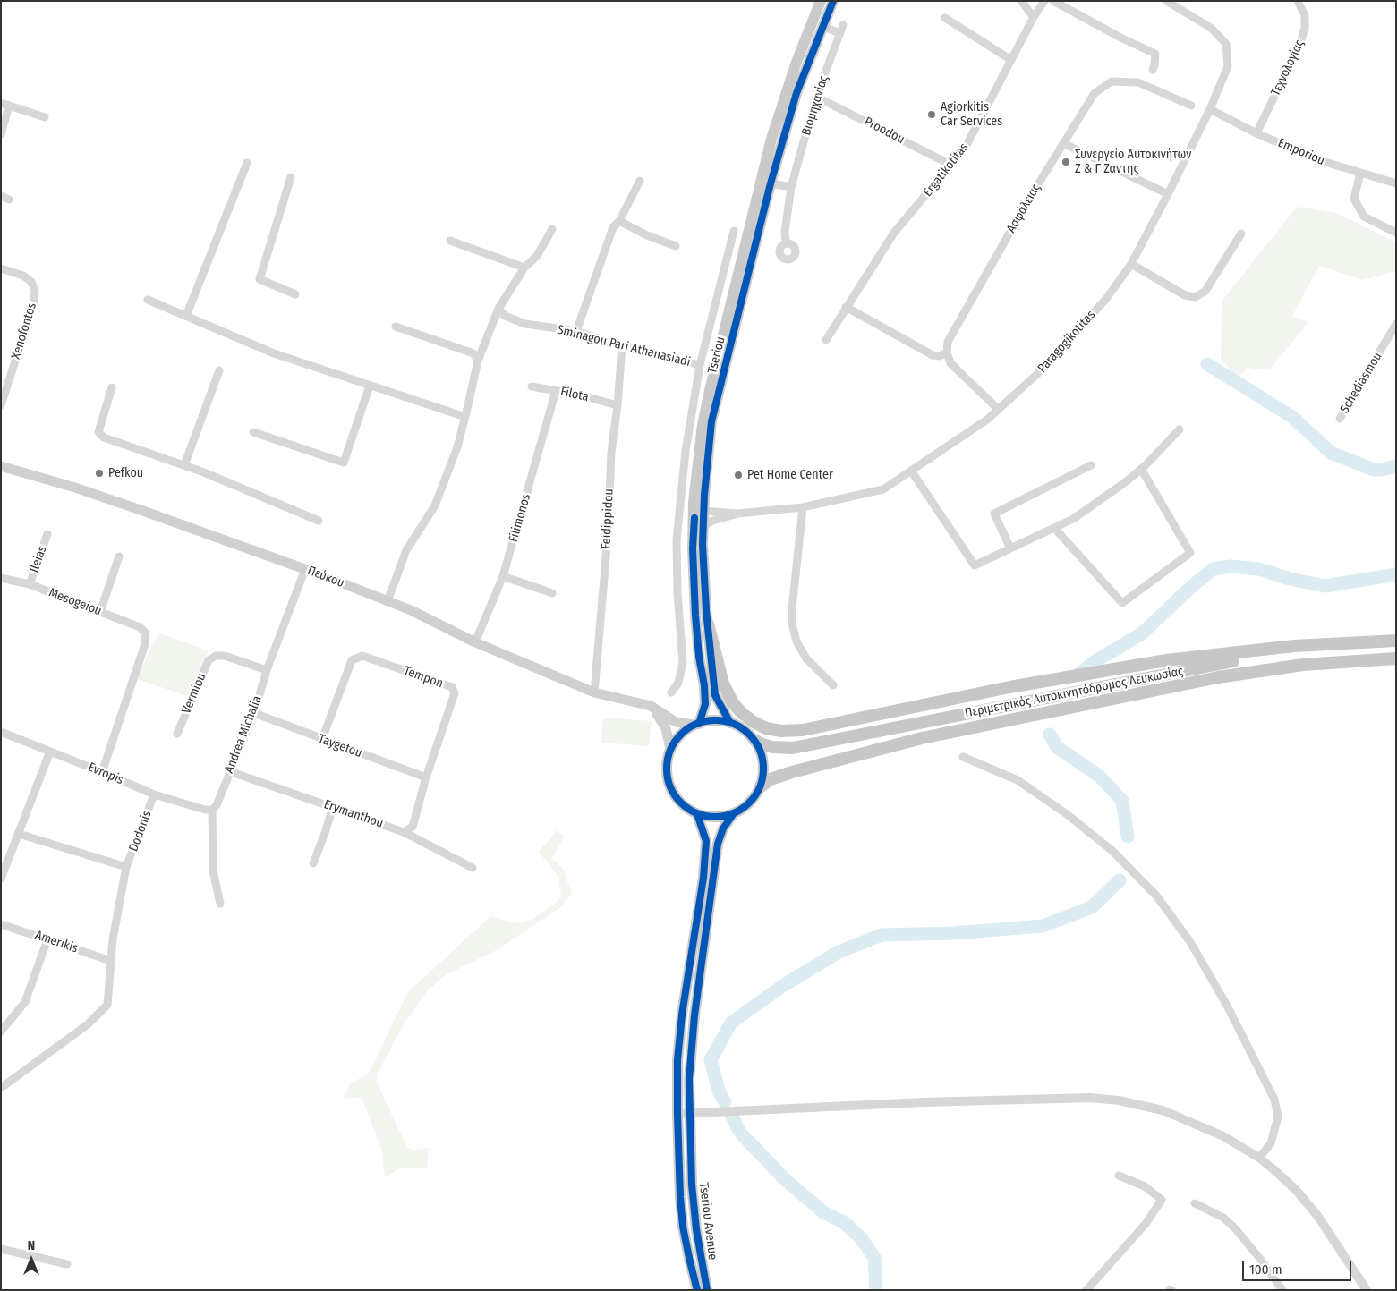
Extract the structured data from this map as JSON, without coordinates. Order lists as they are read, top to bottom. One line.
{"streets":{"highway":["Περιμετρικός Αυτοκινητόδρομος Λευκωσίας"],"main road":["Tseriou","Πεύκου","Tseriou Avenue"],"street":["Τεχνολογίας","Βιομηχανίας","Proodou","Emporiou","Ergatikotitas","Ασφάλειας","Xenofontos","Paragogikotitas","Sminagou Pari Athanasiadi","Schediasmou","Filota","Filimonos","Feidippidou","Ileias","Mesogeiou","Tempon","Vermiou","Andrea Michalia","Taygetou","Evropis","Erymanthou","Dodonis","Amerikis"]},"crossings":[["Τεχνολογίας","Emporiou"],["Βιομηχανίας","Proodou"],["Βιομηχανίας","Tseriou"],["Proodou","Ergatikotitas"],["Emporiou","Paragogikotitas"],["Paragogikotitas","Tseriou"],["Sminagou Pari Athanasiadi","Feidippidou"],["Tseriou","Πεύκου"],["Tseriou","Περιμετρικός Αυτοκινητόδρομος Λευκωσίας"],["Tseriou","Tseriou Avenue"],["Filota","Filimonos"],["Filota","Feidippidou"],["Filimonos","Πεύκου"],["Feidippidou","Πεύκου"],["Ileias","Mesogeiou"],["Πεύκου","Περιμετρικός Αυτοκινητόδρομος Λευκωσίας"],["Πεύκου","Andrea Michalia"],["Πεύκου","Tseriou Avenue"],["Mesogeiou","Evropis"],["Tempon","Taygetou"],["Tempon","Erymanthou"],["Περιμετρικός Αυτοκινητόδρομος Λευκωσίας","Tseriou Avenue"],["Vermiou","Andrea Michalia"],["Andrea Michalia","Taygetou"],["Andrea Michalia","Evropis"],["Andrea Michalia","Erymanthou"],["Evropis","Dodonis"],["Dodonis","Amerikis"]],"places":["Agiorkitis Car Services","Συνεργείο Αυτοκινήτων Ζ & Γ Ζαντης","Pefkou","Pet Home Center"],"scale_bar":"100 m","north":"top"}
